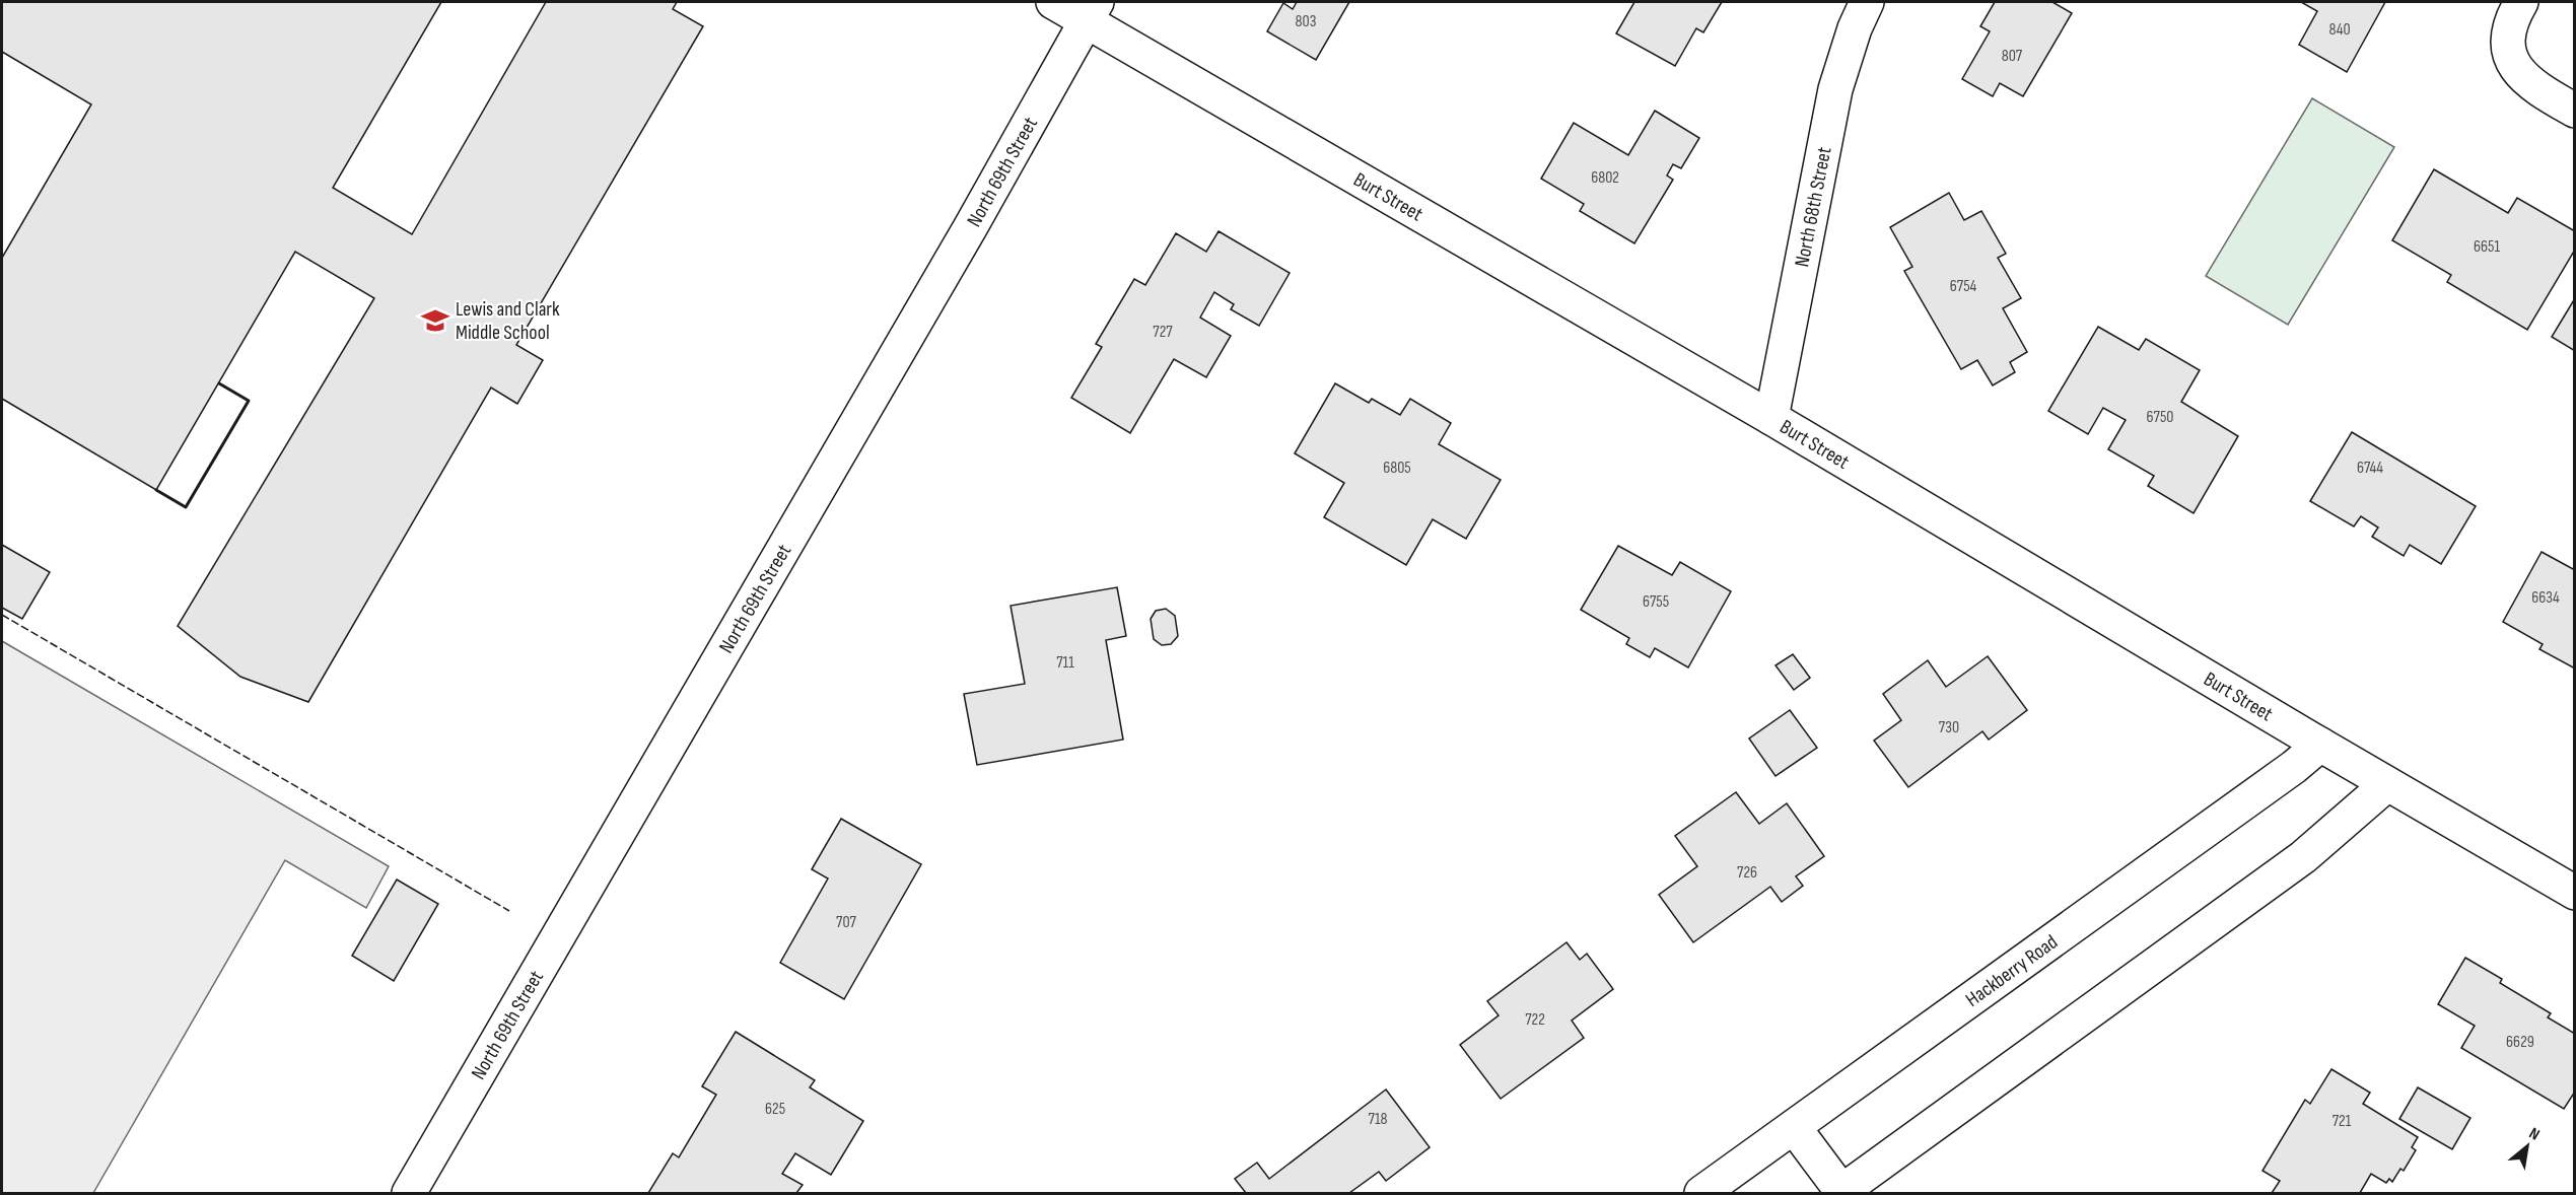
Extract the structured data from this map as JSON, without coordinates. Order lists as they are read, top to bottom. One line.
{"streets":{"street":["North 69th Street","Burt Street","North 68th Street","Hackberry Road"]},"crossings":[["North 69th Street","Burt Street"],["Burt Street","North 68th Street"],["Burt Street","Hackberry Road"]],"places":{"school or university":["Lewis and Clark Middle School"]},"house_numbers":["803","840","807","6802","6651","6754","727","6750","6805","6744","6634","6755","711","730","726","707","722","6629","625","718","721"],"north":"top right"}
